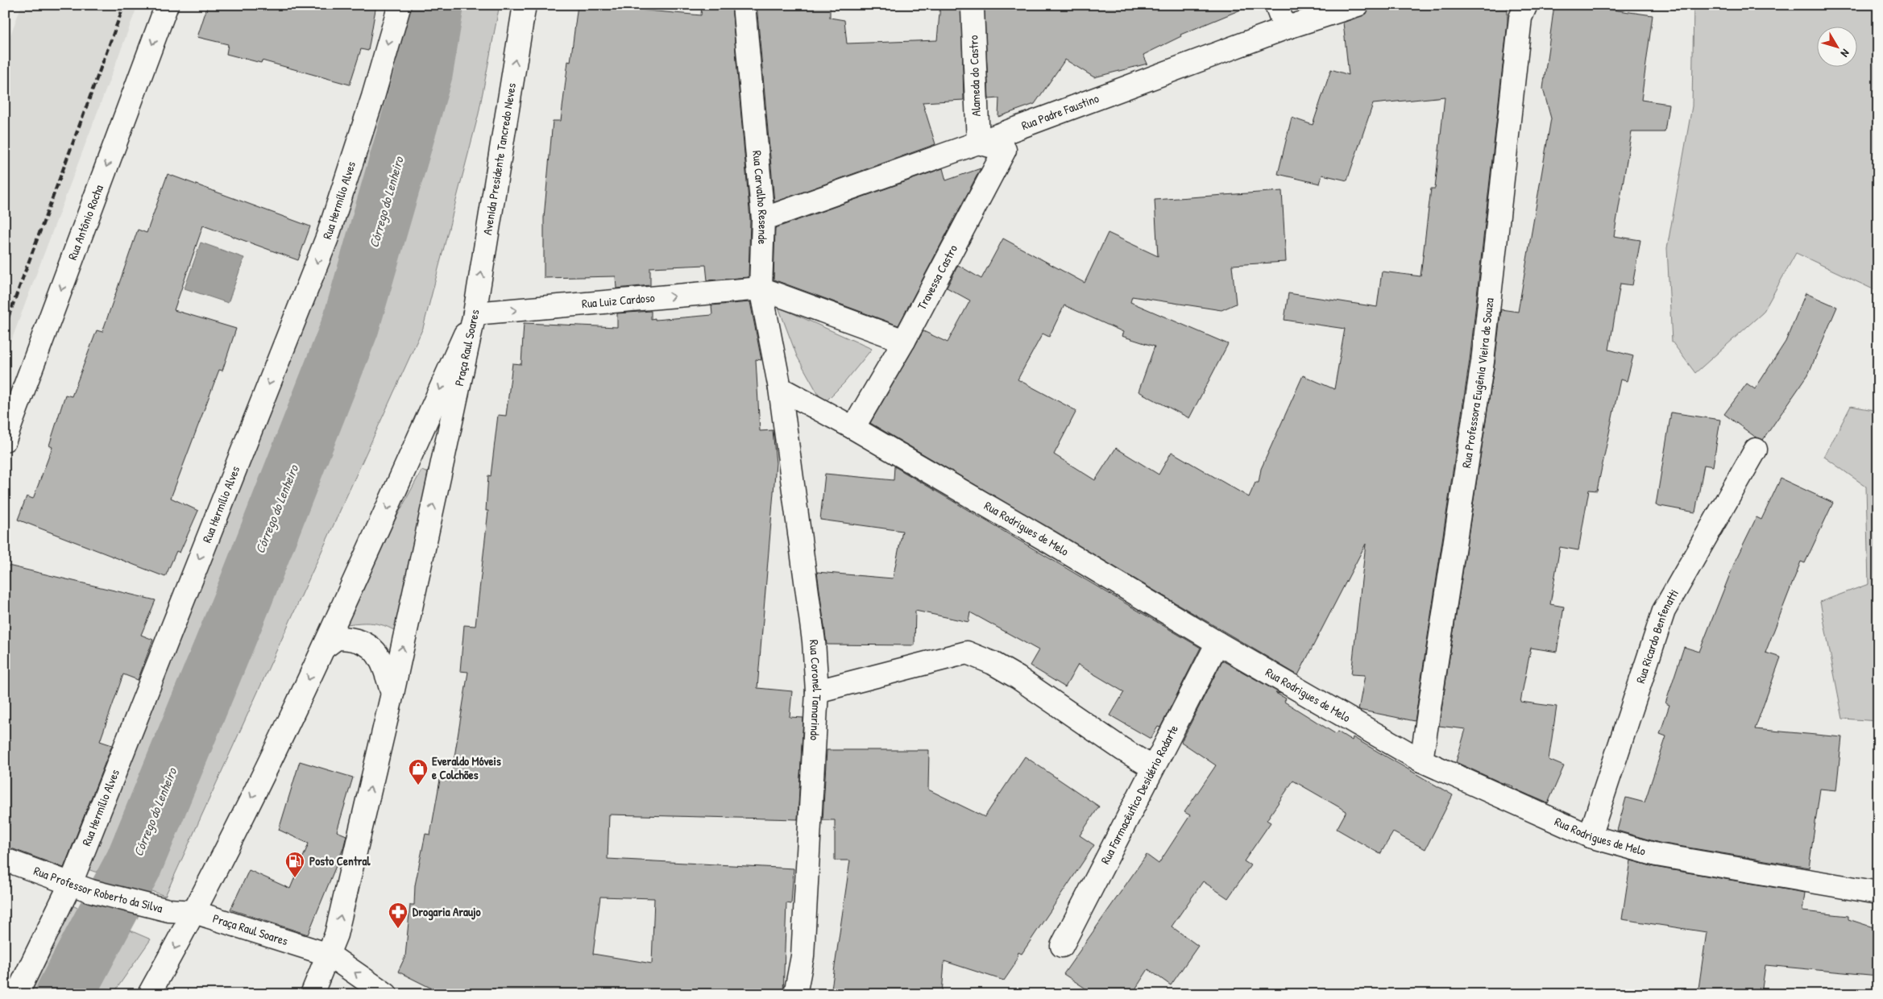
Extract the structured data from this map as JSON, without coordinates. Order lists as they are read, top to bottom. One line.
{"streets":{"main road":["Alameda do Castro","Rua Padre Faustino","Avenida Presidente Tancredo Neves","Rua Carvalho Resende","Rua Hermílio Alves","Rua Antônio Rocha","Travessa Castro","Rua Luiz Cardoso","Praça Raul Soares","Rua Professora Eugênia Vieira de Souza","Rua Rodrigues de Melo","Rua Ricardo Benfenatti","Rua Coronel Tamarindo","Rua Farmacêutico Desidério Rodarte","Rua Professor Roberto da Silva"]},"crossings":[["Alameda do Castro","Rua Padre Faustino"],["Alameda do Castro","Travessa Castro"],["Rua Padre Faustino","Rua Carvalho Resende"],["Rua Padre Faustino","Travessa Castro"],["Avenida Presidente Tancredo Neves","Rua Luiz Cardoso"],["Avenida Presidente Tancredo Neves","Praça Raul Soares"],["Rua Carvalho Resende","Rua Luiz Cardoso"],["Rua Carvalho Resende","Rua Rodrigues de Melo"],["Rua Carvalho Resende","Rua Coronel Tamarindo"],["Rua Hermílio Alves","Rua Professor Roberto da Silva"],["Travessa Castro","Rua Rodrigues de Melo"],["Rua Luiz Cardoso","Praça Raul Soares"],["Praça Raul Soares","Rua Professor Roberto da Silva"],["Rua Professora Eugênia Vieira de Souza","Rua Rodrigues de Melo"],["Rua Rodrigues de Melo","Rua Ricardo Benfenatti"],["Rua Rodrigues de Melo","Rua Coronel Tamarindo"],["Rua Rodrigues de Melo","Rua Farmacêutico Desidério Rodarte"]],"one_way":["Avenida Presidente Tancredo Neves","Rua Hermílio Alves","Rua Antônio Rocha","Rua Luiz Cardoso"],"water":["Córrego do Lenheiro"],"places":{"shop":["Everaldo Móveis e Colchões"],"fuel station":["Posto Central"],"pharmacy":["Drogaria Araujo"]},"north":"bottom right"}
